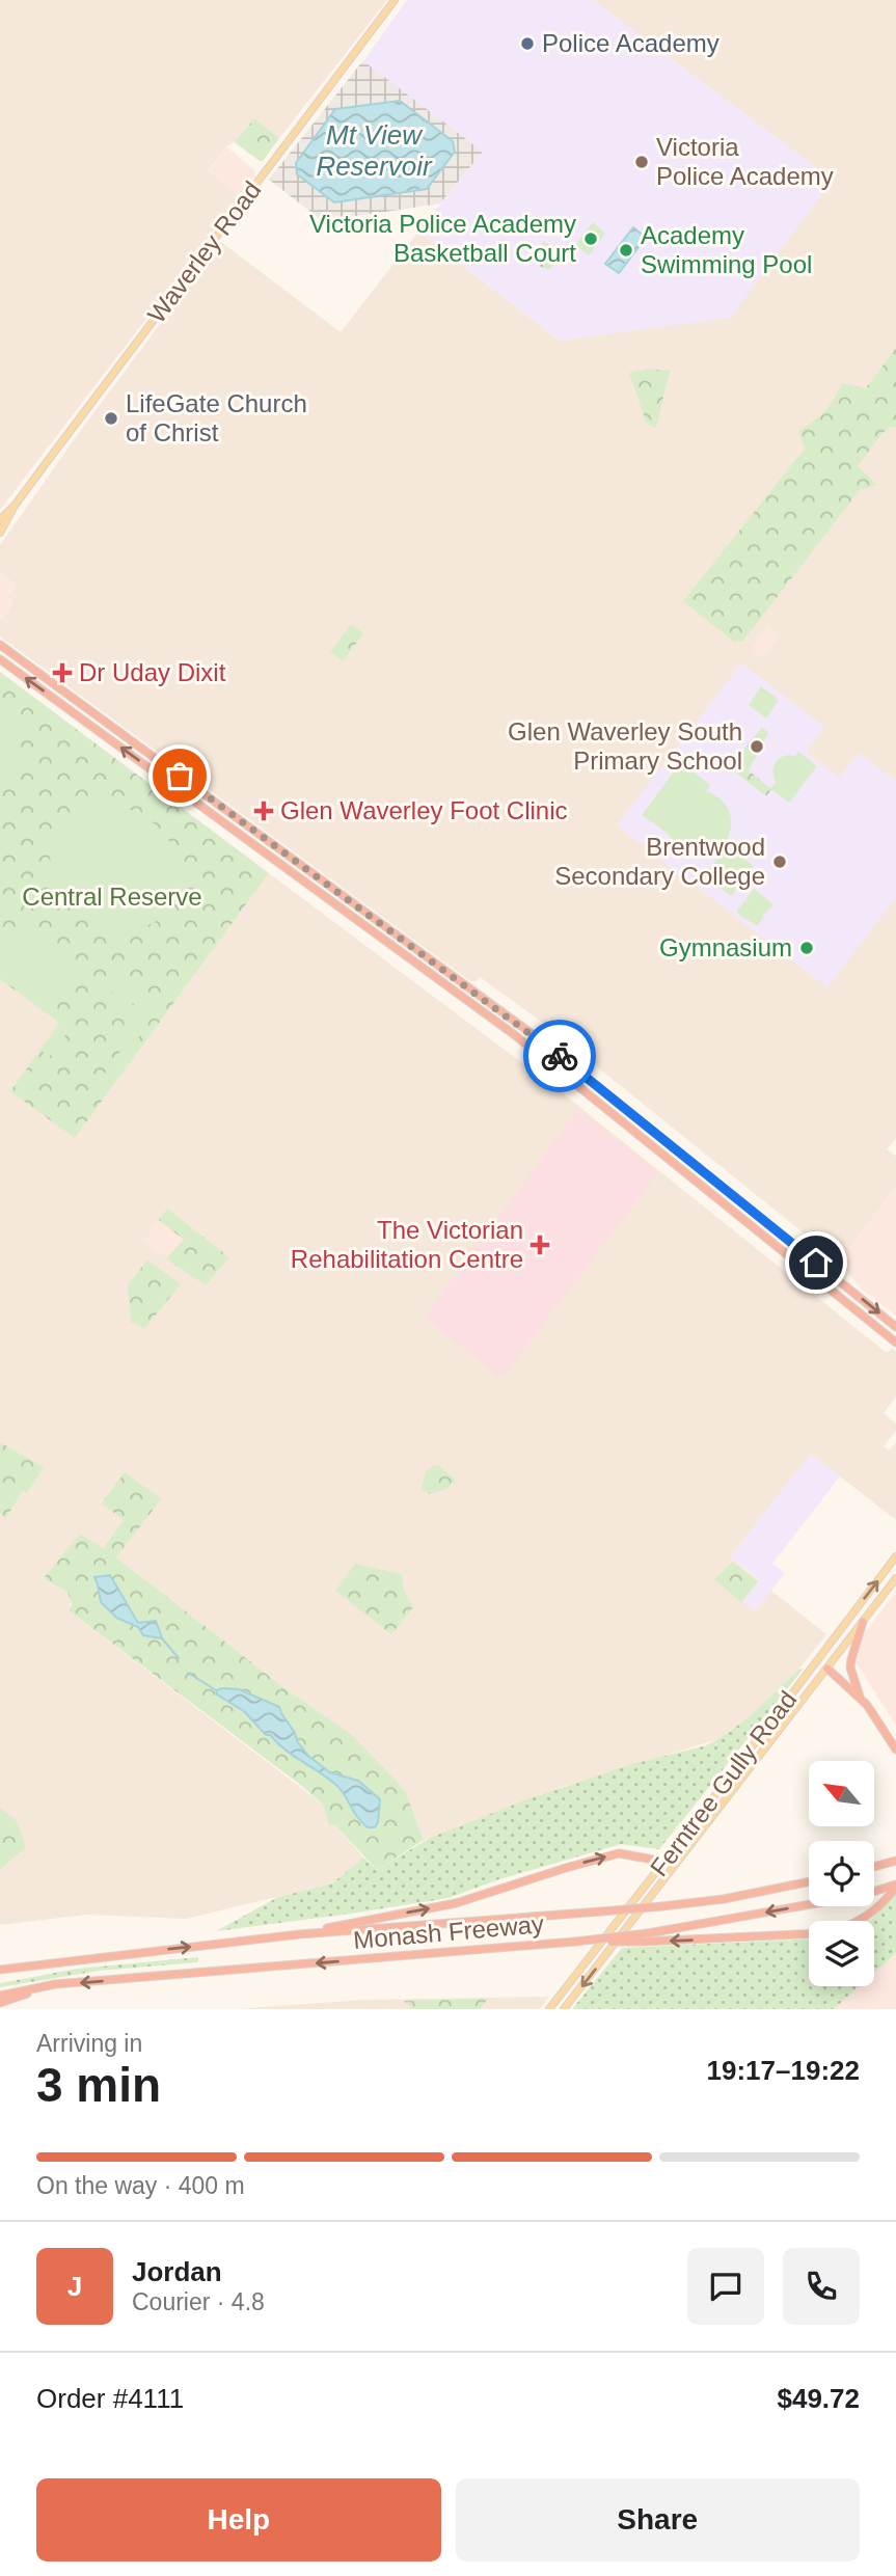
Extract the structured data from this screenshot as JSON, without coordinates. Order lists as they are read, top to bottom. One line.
{"streets":{"highway":["Monash Freeway"],"main road":["Waverley Road","Ferntree Gully Road"]},"water":["Mt View Reservoir"],"parks":["Central Reserve"],"places":{"other":["Police Academy","Victoria Police Academy","Victoria Police Academy Basketball Court","Academy Swimming Pool","LifeGate Church of Christ","Glen Waverley South Primary School","Brentwood Secondary College","Gymnasium"],"health":["Dr Uday Dixit","Glen Waverley Foot Clinic","The Victorian Rehabilitation Centre"]},"north":"top left","page":{"heading":["3 min","Arriving in","19:17–19:22"],"panel":["Jordan","Courier · 4.8","Order #4111","$49.72"],"bar":"On the way · 400 m","round":"J","buttons":["Help","Share"]}}
